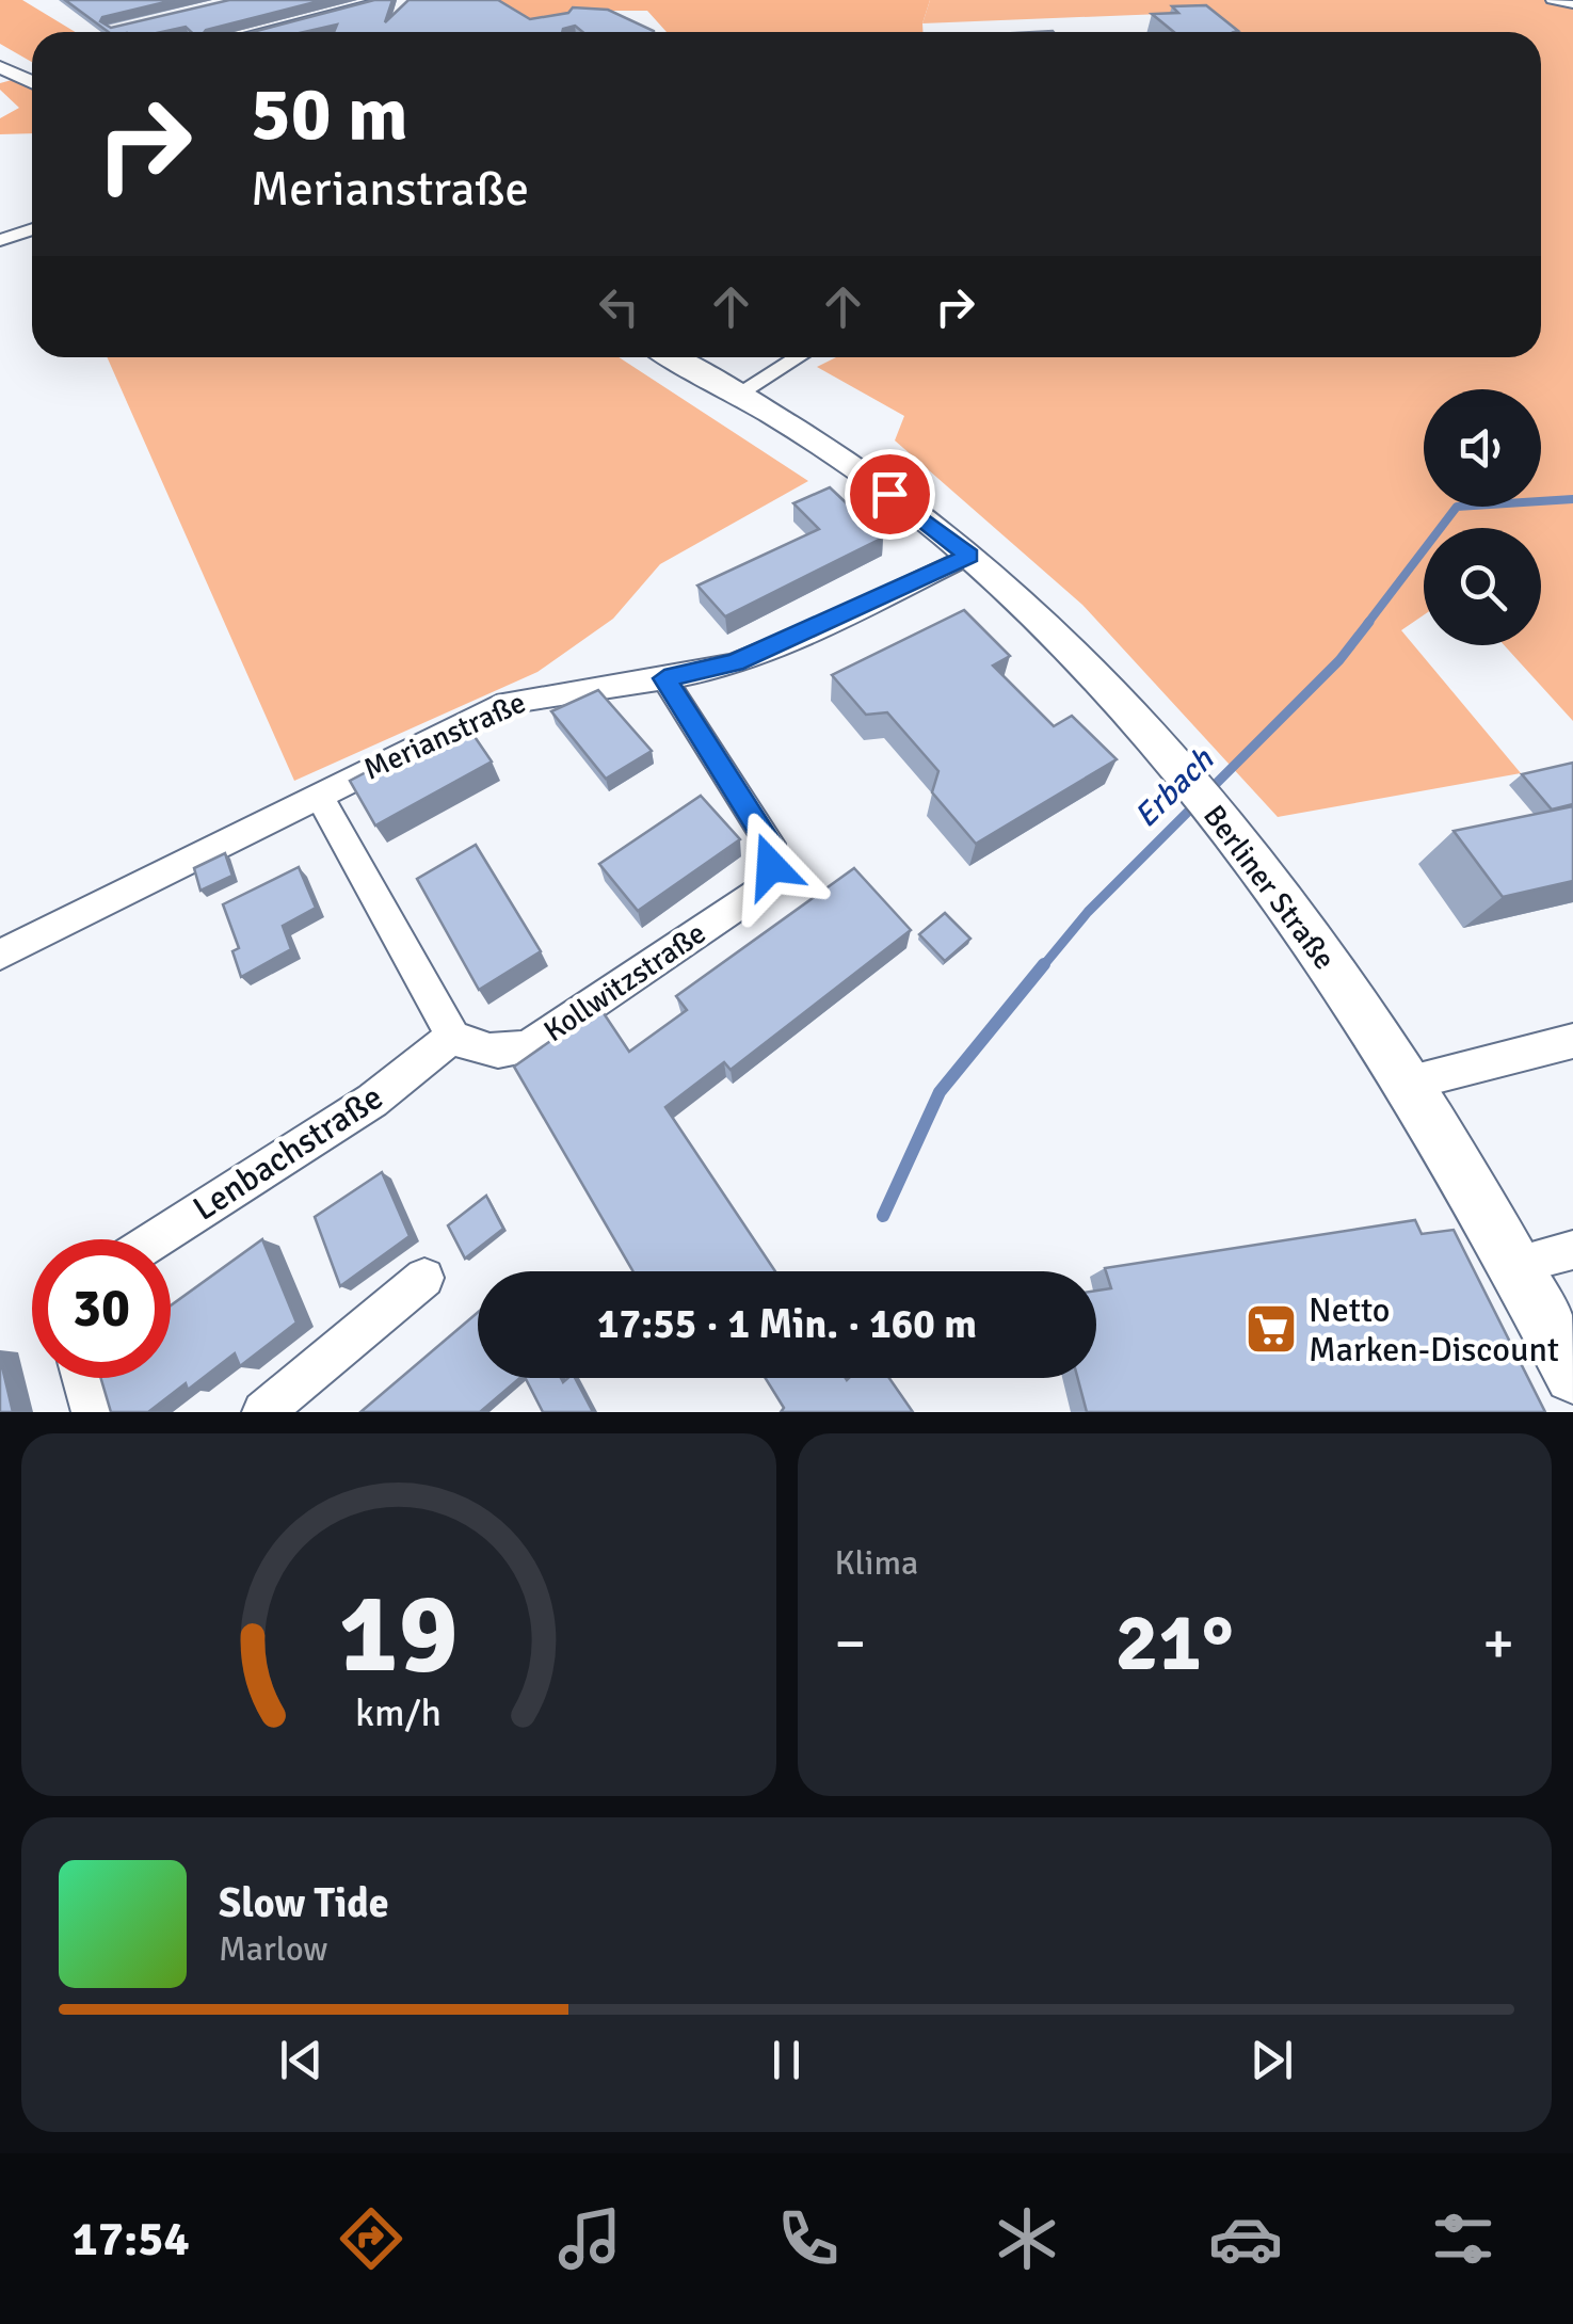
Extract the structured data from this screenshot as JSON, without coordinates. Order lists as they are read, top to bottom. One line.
{"streets":{"street":["Merianstraße","Berliner Straße","Kollwitzstraße","Lenbachstraße"]},"crossings":[["Merianstraße","Berliner Straße"],["Merianstraße","Kollwitzstraße"],["Kollwitzstraße","Lenbachstraße"]],"water":["Erbach"],"places":{"supermarket":["Netto Marken-Discount"]},"page":{"turn":["50 m","Merianstraße"],"limit":"30","trip":"17:55 · 1 Min. · 160 m","tile":"Klima","heat":["−","21°","+"],"song":["Slow Tide","Marlow"],"tabs":"17:54","gauge":["19","km/h"]}}
